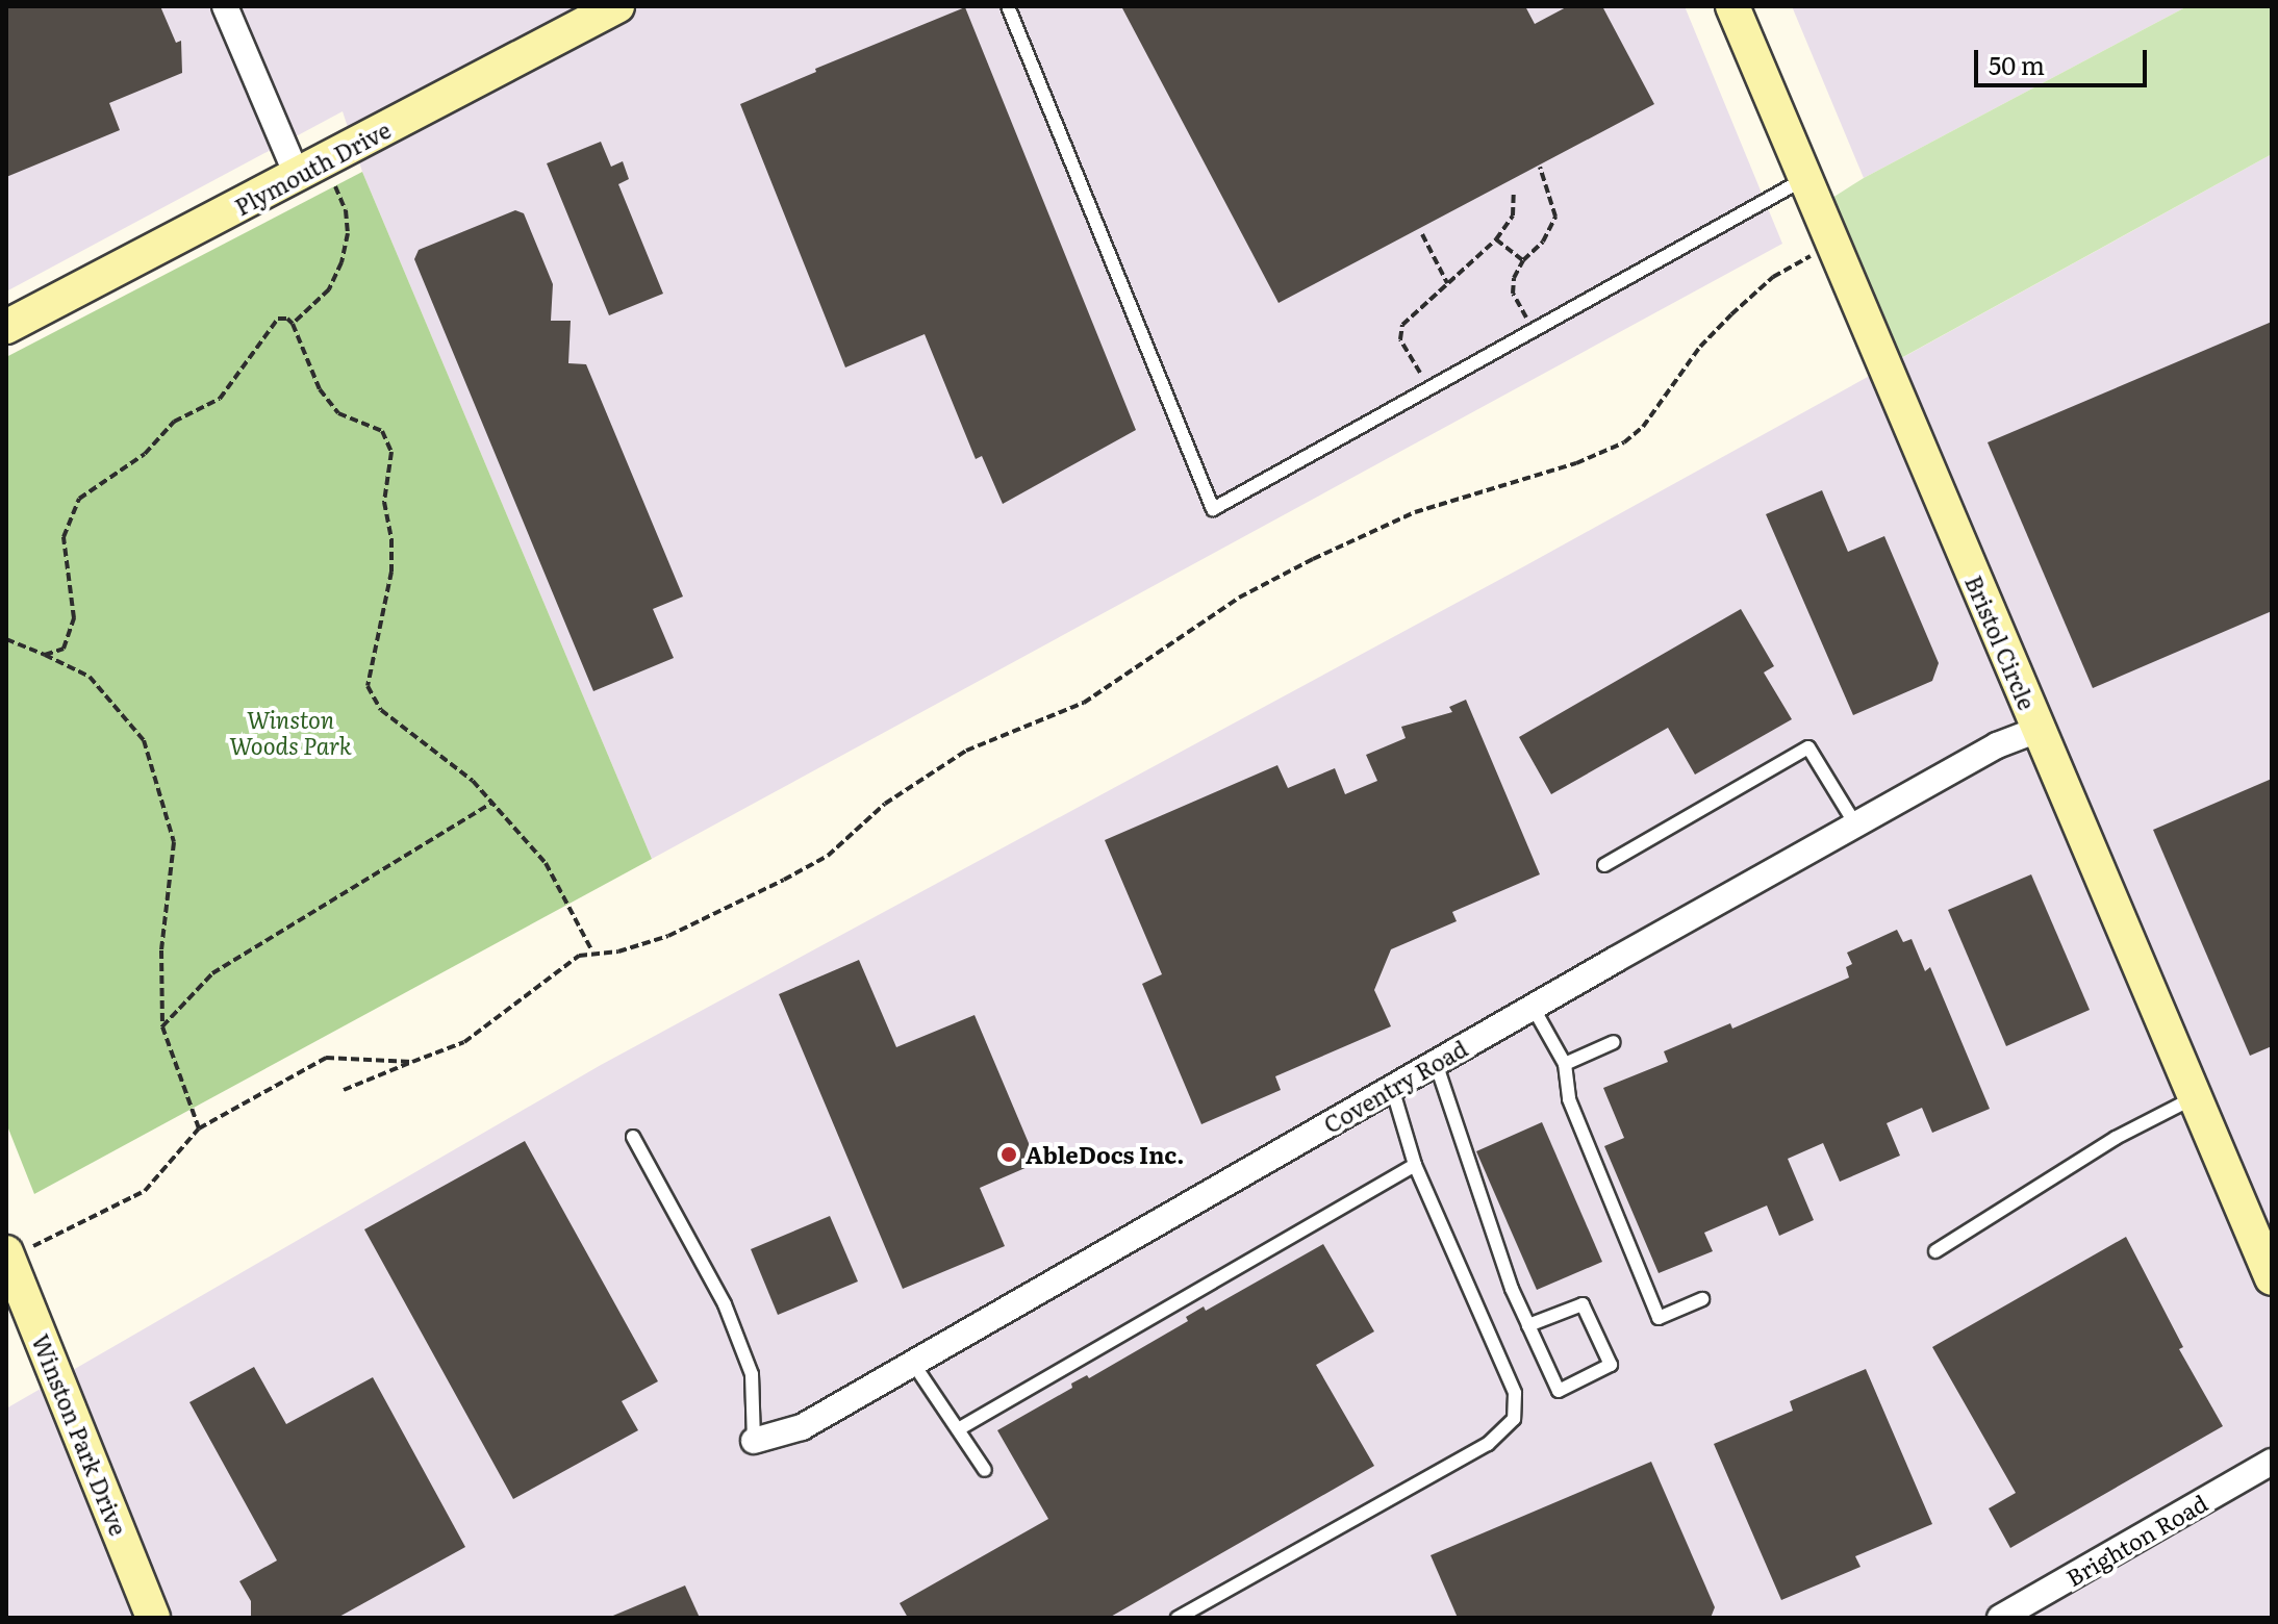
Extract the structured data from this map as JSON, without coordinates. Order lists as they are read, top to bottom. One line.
{"streets":{"street":["Plymouth Drive","Bristol Circle","Coventry Road","Winston Park Drive","Brighton Road"]},"crossings":[["Bristol Circle","Coventry Road"]],"parks":["Winston Woods Park"],"places":["AbleDocs Inc."],"scale_bar":"50 m"}
